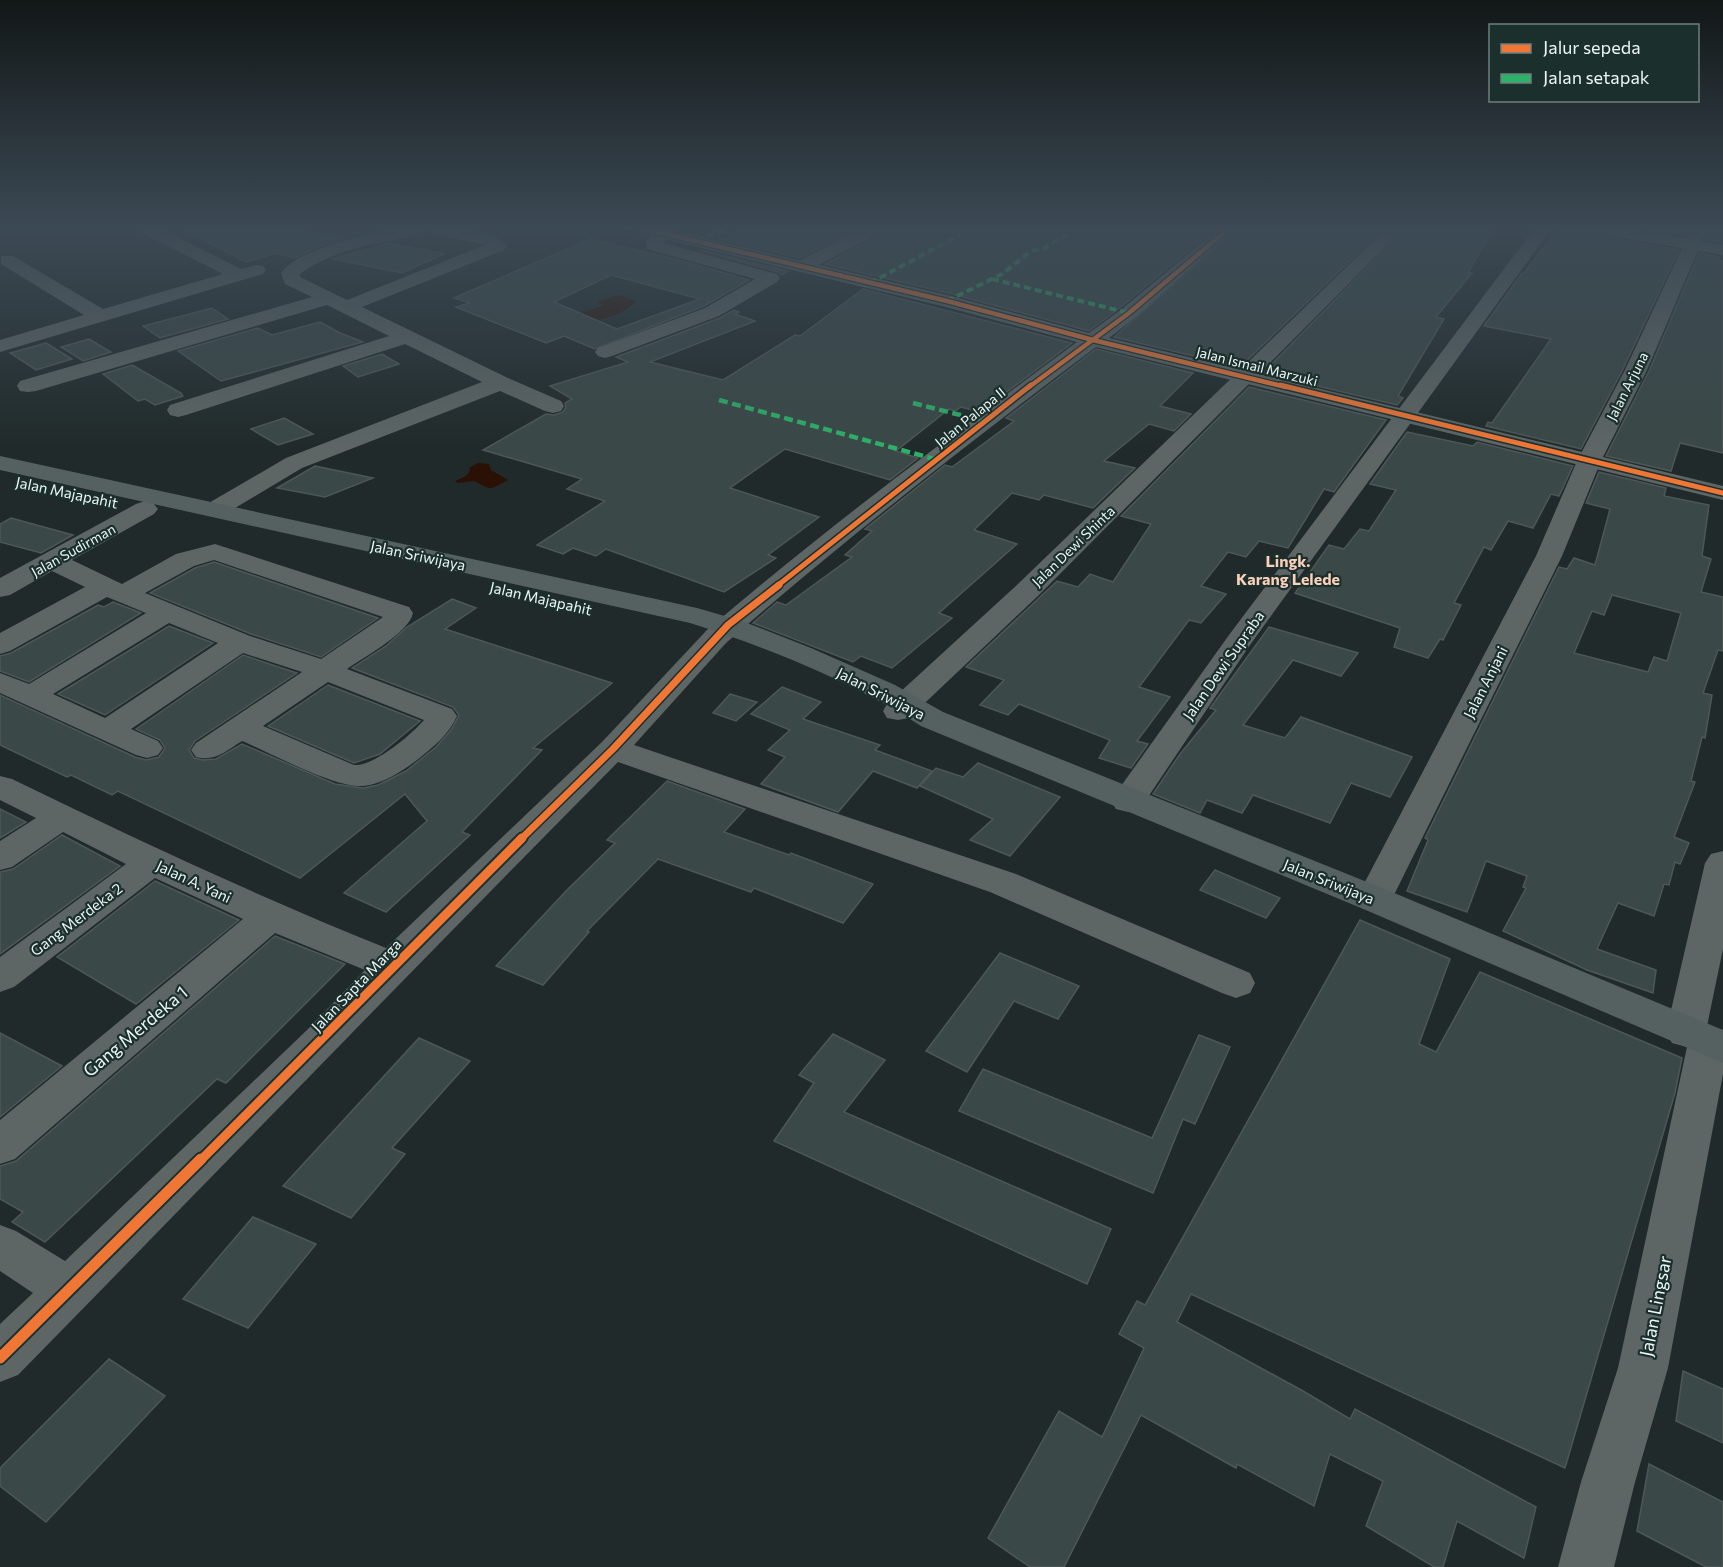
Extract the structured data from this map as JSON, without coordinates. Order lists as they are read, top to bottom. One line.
{"streets":{"main road":["Jalan Majapahit","Jalan Sriwijaya"],"street":["Jalan Ismail Marzuki","Jalan Arjuna","Jalan Palapa II","Jalan Dewi Shinta","Jalan Sudirman","Jalan Dewi Supraba","Jalan Anjani","Jalan A. Yani","Gang Merdeka 2","Jalan Sapta Marga","Gang Merdeka 1","Jalan Lingsar"]},"crossings":[["Jalan Ismail Marzuki","Jalan Arjuna"],["Jalan Ismail Marzuki","Jalan Palapa II"],["Jalan Ismail Marzuki","Jalan Dewi Shinta"],["Jalan Ismail Marzuki","Jalan Dewi Supraba"],["Jalan Ismail Marzuki","Jalan Anjani"],["Jalan Arjuna","Jalan Anjani"],["Jalan Palapa II","Jalan Majapahit"],["Jalan Palapa II","Jalan Sriwijaya"],["Jalan Palapa II","Jalan Sapta Marga"],["Jalan Majapahit","Jalan Dewi Shinta"],["Jalan Majapahit","Jalan Sudirman"],["Jalan Majapahit","Jalan Sriwijaya"],["Jalan Majapahit","Jalan Sapta Marga"],["Jalan Dewi Shinta","Jalan Sriwijaya"],["Jalan Sriwijaya","Jalan Dewi Supraba"],["Jalan Sriwijaya","Jalan Anjani"],["Jalan Sriwijaya","Jalan Sapta Marga"],["Jalan Sriwijaya","Jalan Lingsar"],["Jalan A. Yani","Gang Merdeka 2"],["Jalan A. Yani","Jalan Sapta Marga"],["Jalan A. Yani","Gang Merdeka 1"]],"districts":["Lingk. Karang Lelede"],"legend":["Jalur sepeda","Jalan setapak"]}
